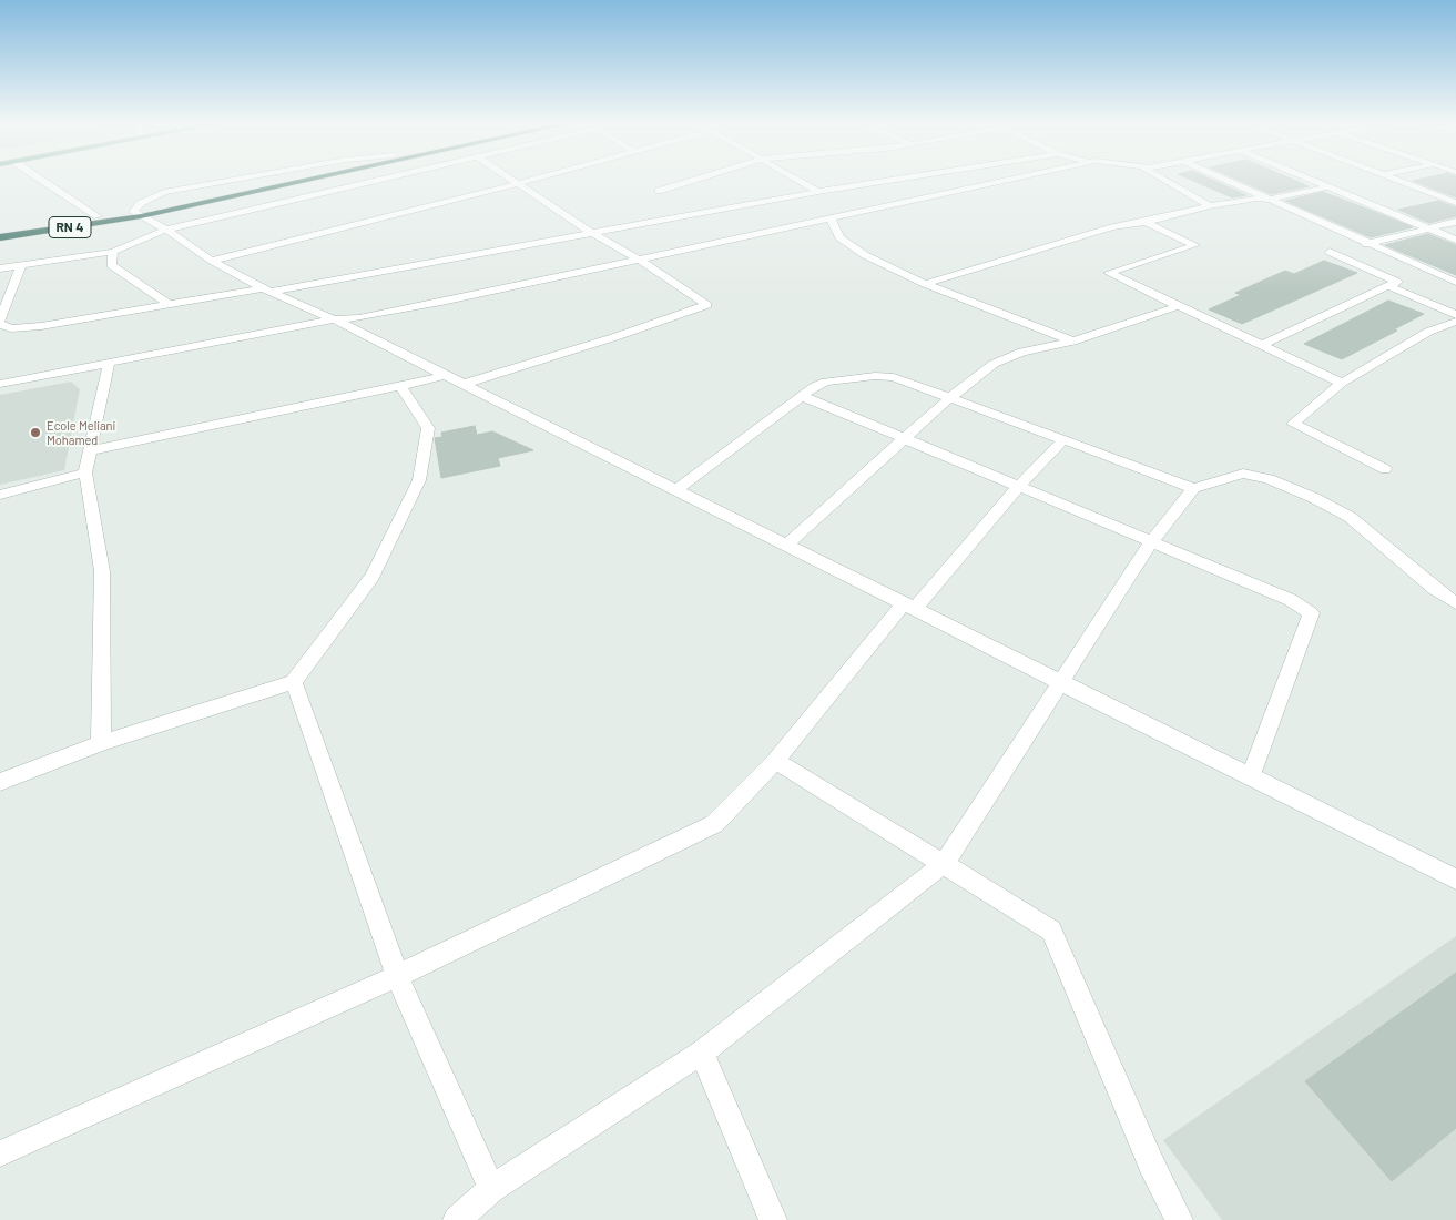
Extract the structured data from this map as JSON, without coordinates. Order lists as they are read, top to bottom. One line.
{"streets":{"highway":["RN 4"]},"places":["Ecole Meliani Mohamed"]}
